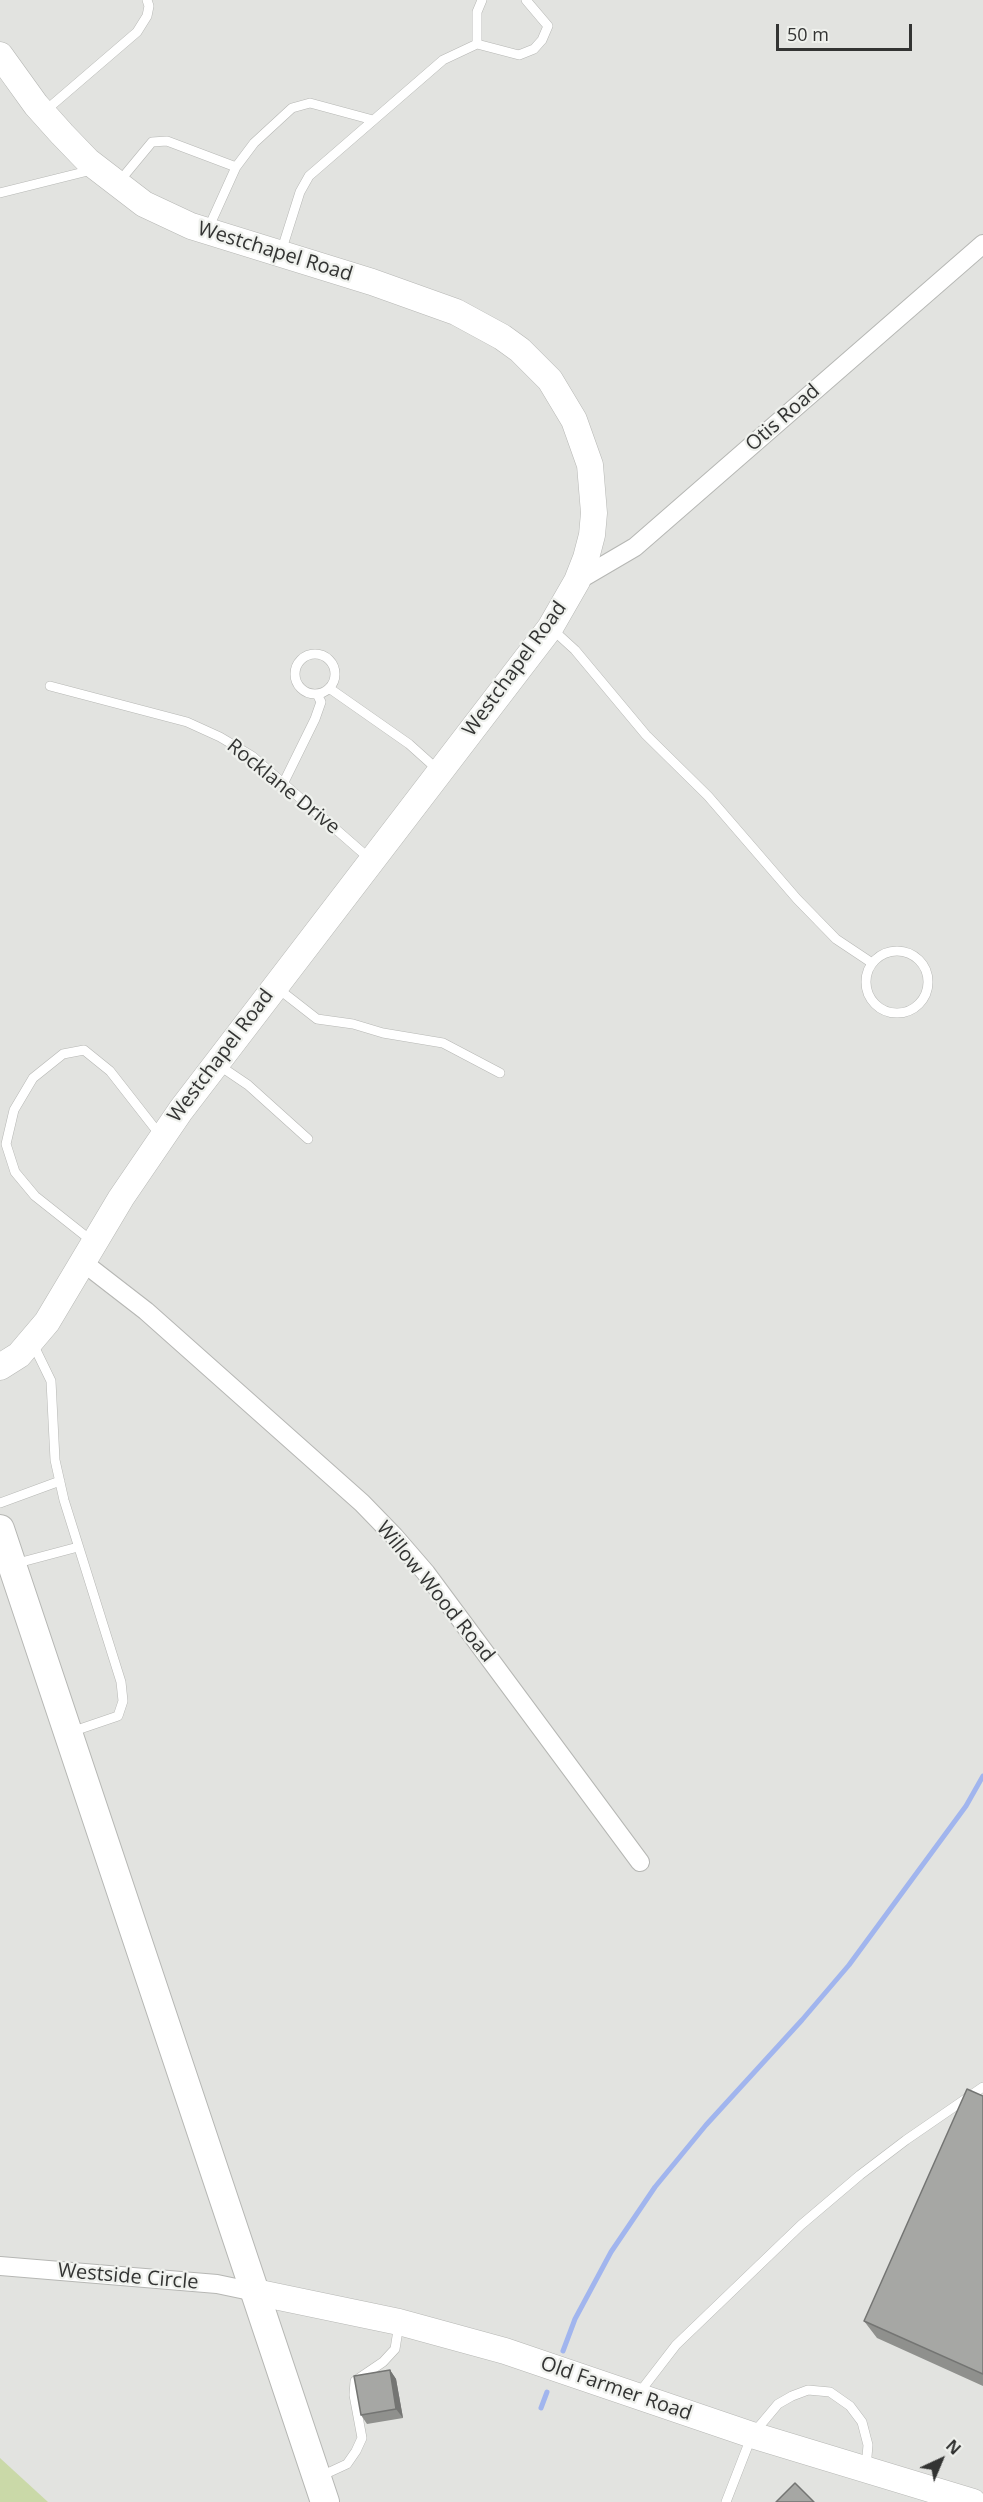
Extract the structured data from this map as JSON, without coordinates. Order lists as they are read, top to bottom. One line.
{"streets":{"street":["Westchapel Road","Otis Road","Willow Wood Road","Westside Circle","Old Farmer Road"],"lane":["Rocklane Drive"]},"crossings":[["Westchapel Road","Otis Road"],["Westchapel Road","Rocklane Drive"],["Westchapel Road","Willow Wood Road"],["Westside Circle","Old Farmer Road"]],"scale_bar":"50 m","north":"top right"}
